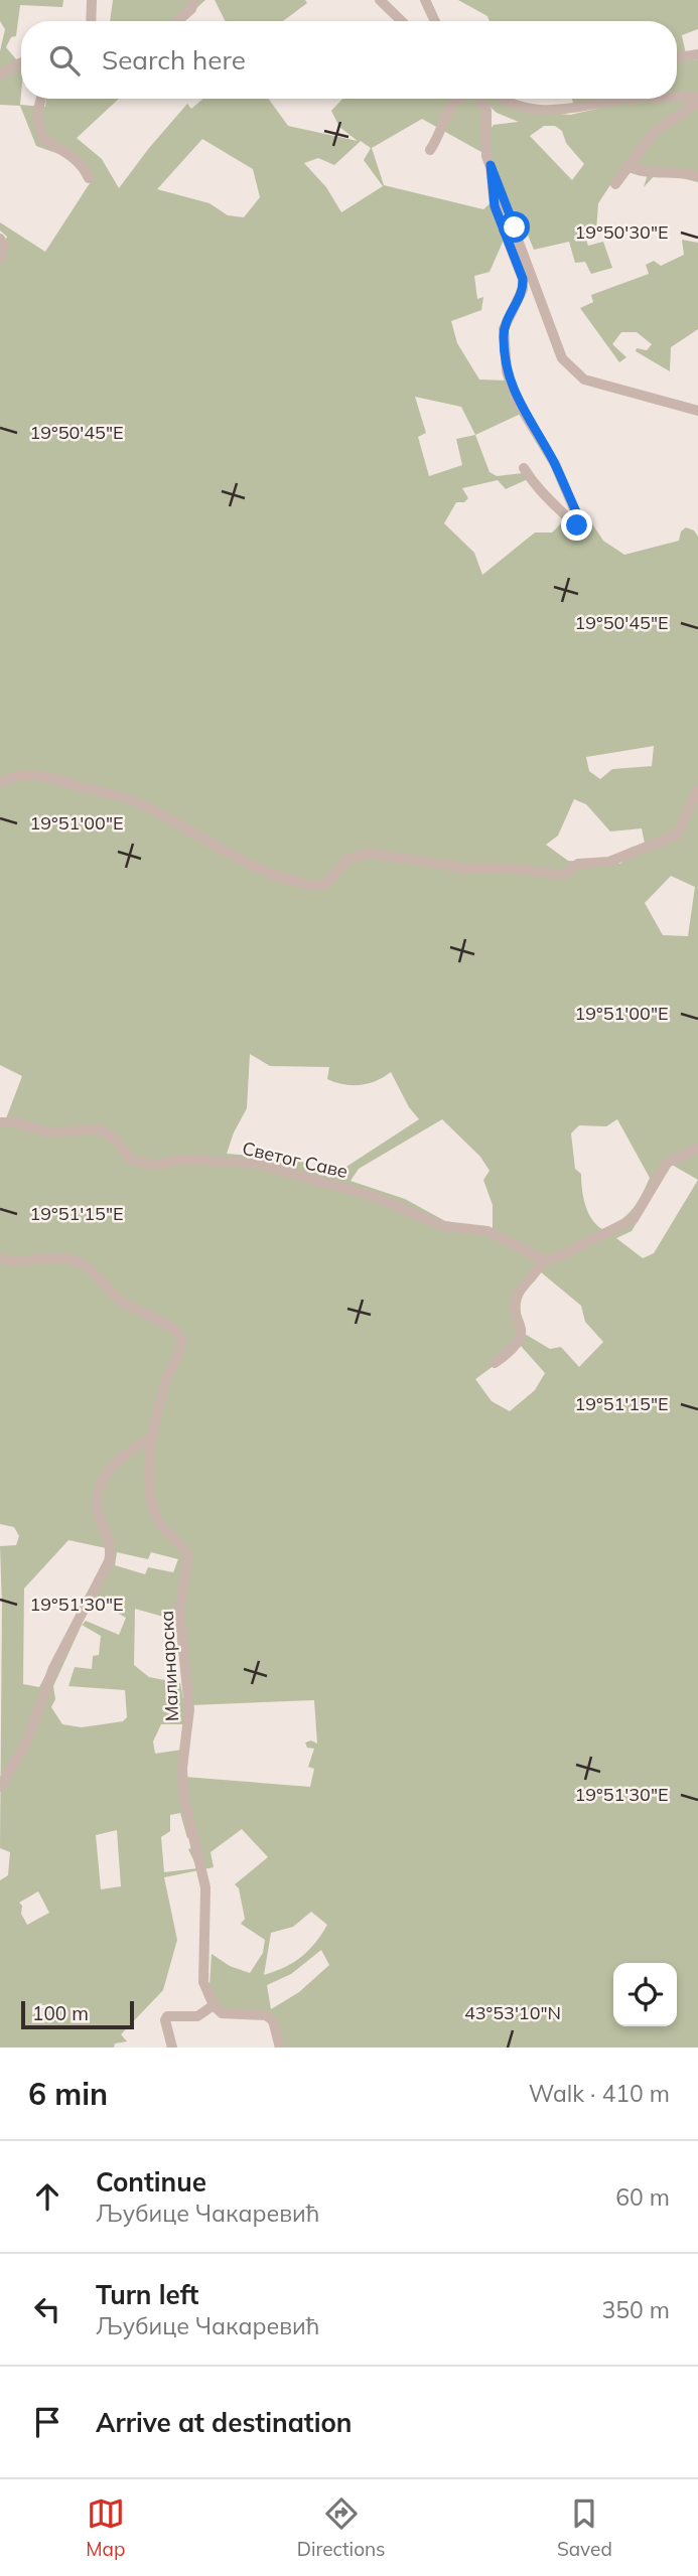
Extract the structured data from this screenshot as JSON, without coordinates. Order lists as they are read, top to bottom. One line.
{"streets":{"street":["Светог Саве","Малинарска"]},"scale_bar":"100 m","page":{"search":"Search here","scale":"100 m","heading":["6 min","Walk · 410 m"],"list":[["Continue","Љубице Чакаревић","60 m"],["Turn left","Љубице Чакаревић","350 m"],"Arrive at destination"],"nav":["Map","Directions","Saved"]},"coordinates":["19°50'30\"E","19°50'45\"E","19°51'00\"E","19°51'15\"E","19°51'30\"E","43°53'10\"N"]}
